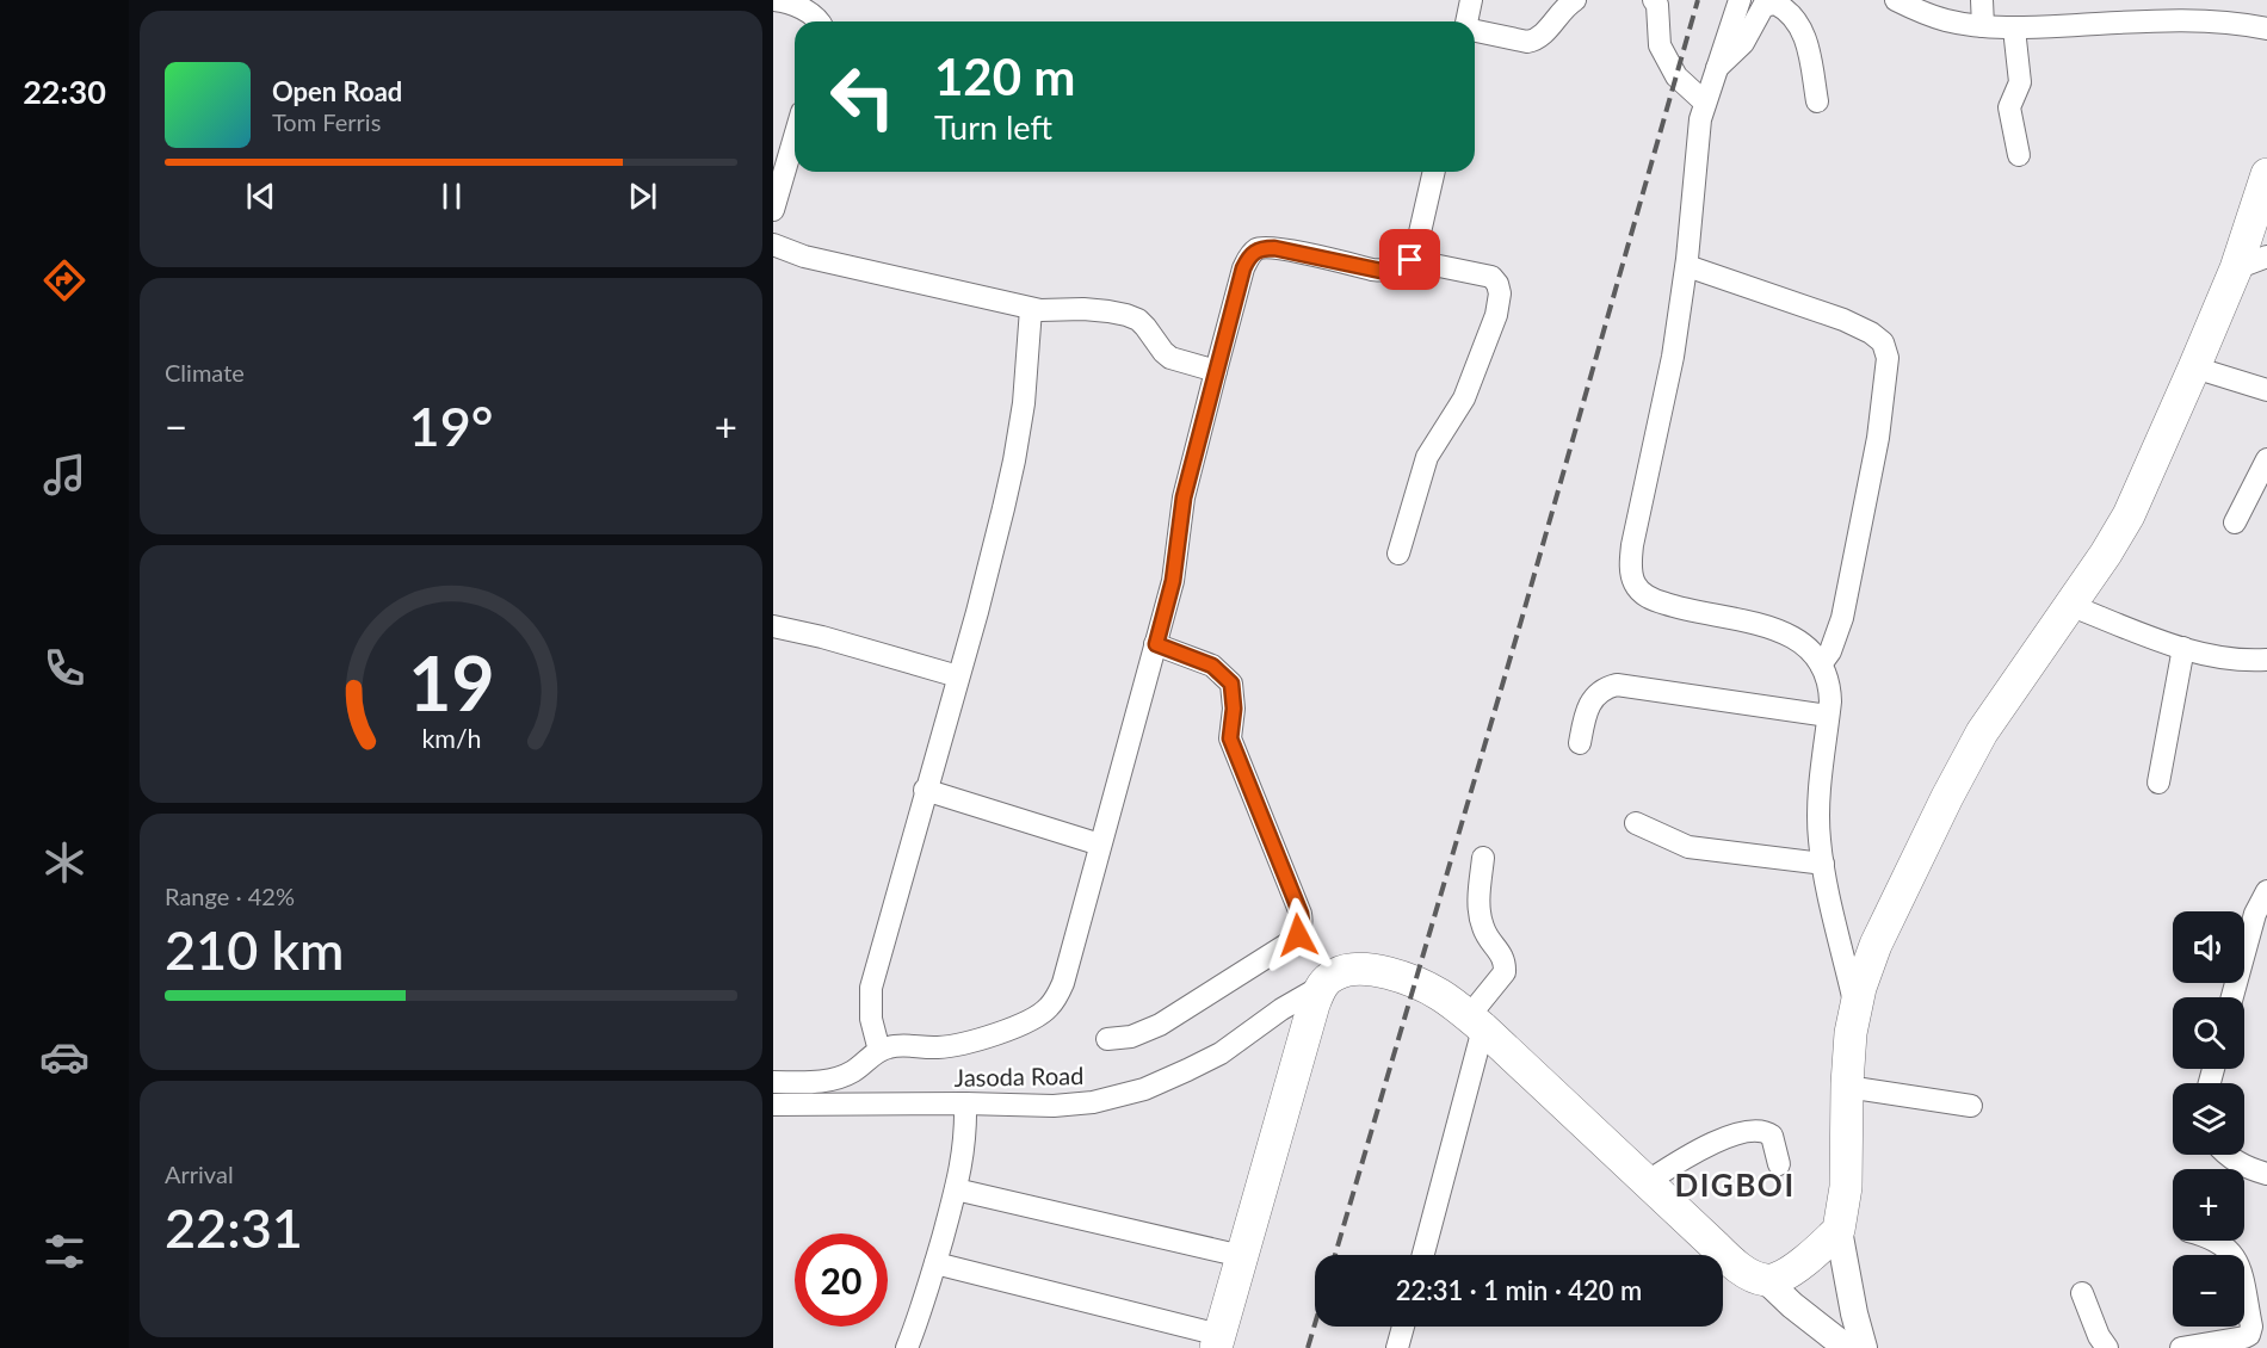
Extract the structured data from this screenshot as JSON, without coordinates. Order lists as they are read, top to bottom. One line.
{"streets":{"street":["Jasoda Road"]},"districts":["DIGBOI"],"page":{"tabs":"22:30","turn":["120 m","Turn left"],"song":["Open Road","Tom Ferris"],"tile":["Climate",["Range · 42%","210 km"],["Arrival","22:31"]],"heat":["−","19°","+"],"map_buttons":["+","−"],"limit":"20","trip":"22:31 · 1 min · 420 m","gauge":["19","km/h"]}}
